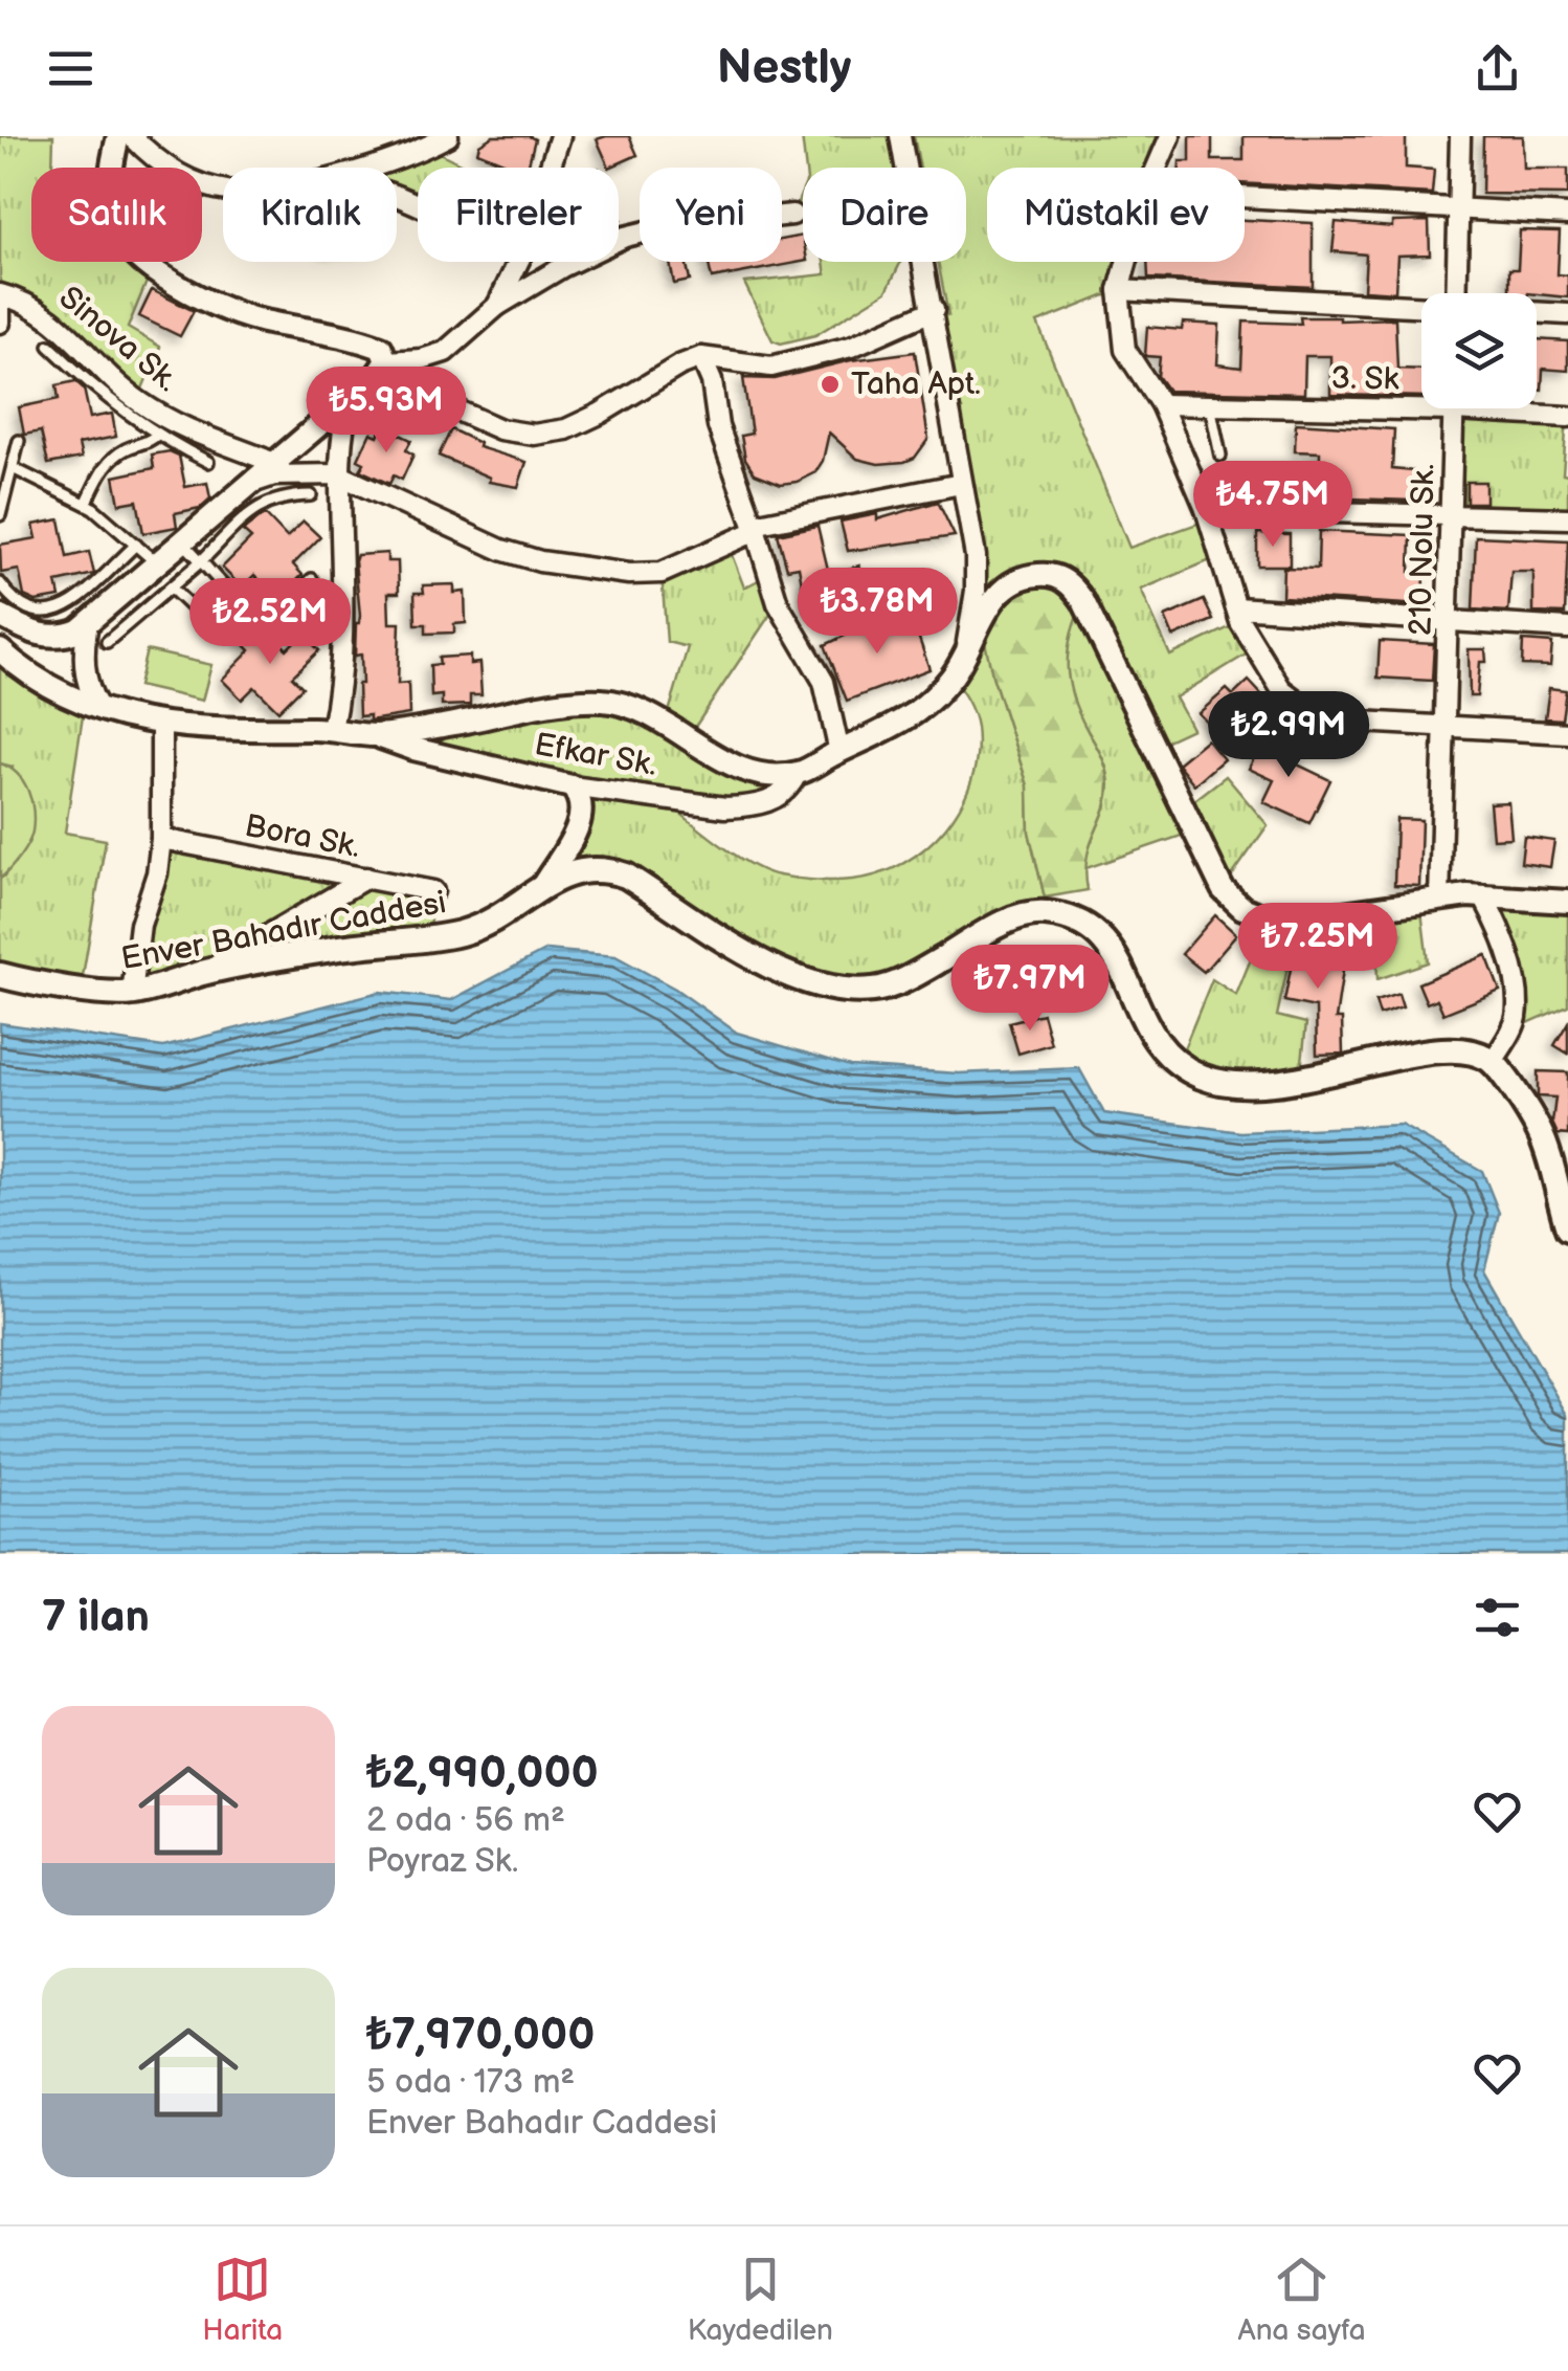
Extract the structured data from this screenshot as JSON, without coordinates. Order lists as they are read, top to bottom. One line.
{"streets":{"main road":["Enver Bahadır Caddesi"],"street":["Sinova Sk.","3. Sk","210 Nolu Sk.","Efkar Sk.","Bora Sk."]},"places":["Taha Apt."],"page":{"header":"Nestly","chip":["Satılık","Kiralık","Filtreler","Yeni","Daire","Müstakil ev"],"price":["₺5.93M","₺4.75M","₺3.78M","₺2.52M","₺2.99M","₺7.25M","₺7.97M"],"heading":"7 ilan","list":[{"name":"₺2,990,000","note":"2 oda · 56 m² · Poyraz Sk."},{"name":"₺7,970,000","note":"5 oda · 173 m² · Enver Bahadır Caddesi"}],"tabs":["Harita","Kaydedilen","Ana sayfa"]}}
